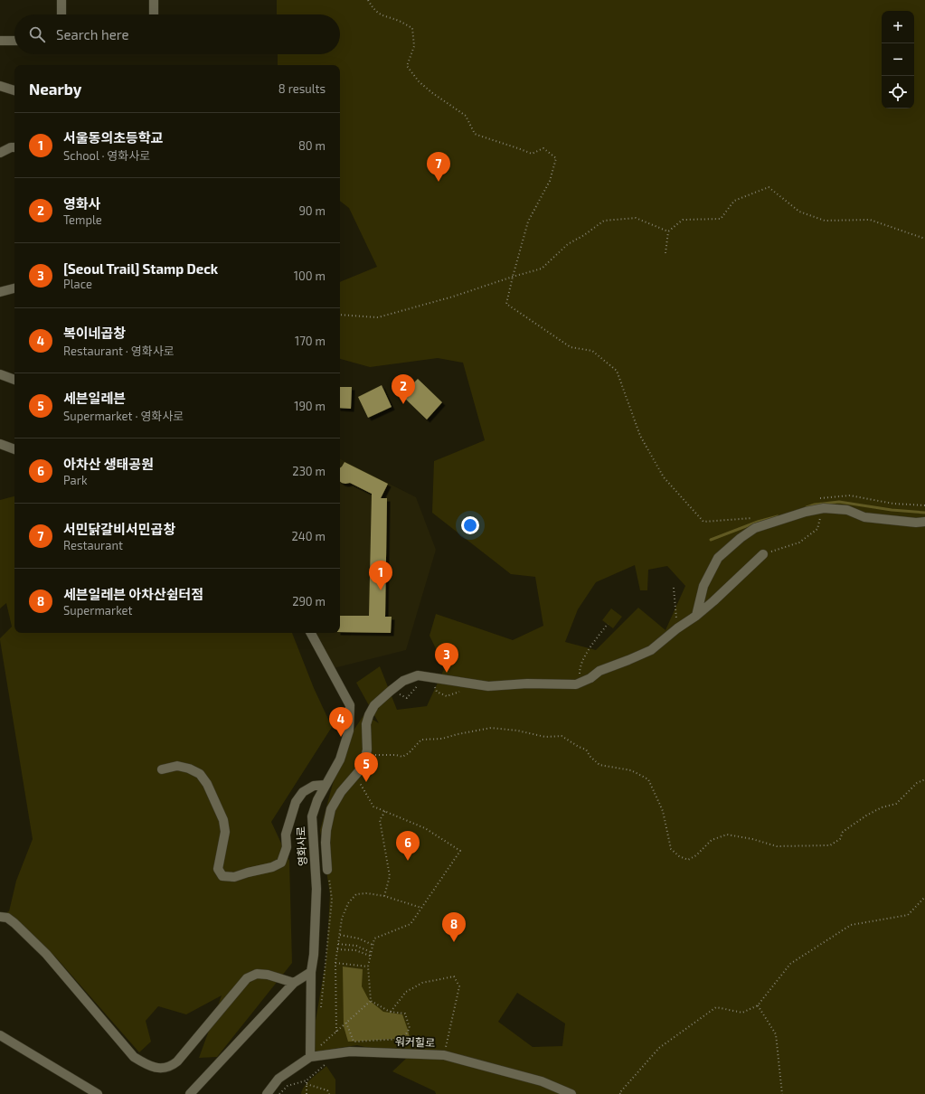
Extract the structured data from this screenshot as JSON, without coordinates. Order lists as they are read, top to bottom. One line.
{"streets":{"street":["영화사로","워커힐로"]},"crossings":[["영화사로","워커힐로"]],"page":{"map_buttons":["+","−"],"search":"Search here","heading":["Nearby","8 results"],"list":[{"mark":"1","name":"서울동의초등학교","note":"School · 영화사로","value":"80 m"},{"mark":"2","name":"영화사","note":"Temple","value":"90 m"},{"mark":"3","name":"[Seoul Trail] Stamp Deck","note":"Place","value":"100 m"},{"mark":"4","name":"복이네곱창","note":"Restaurant · 영화사로","value":"170 m"},{"mark":"5","name":"세븐일레븐","note":"Supermarket · 영화사로","value":"190 m"},{"mark":"6","name":"아차산 생태공원","note":"Park","value":"230 m"},{"mark":"7","name":"서민닭갈비서민곱창","note":"Restaurant","value":"240 m"},{"mark":"8","name":"세븐일레븐 아차산쉼터점","note":"Supermarket","value":"290 m"}],"pins":["7","2","1","3","4","5","6","8"]}}
